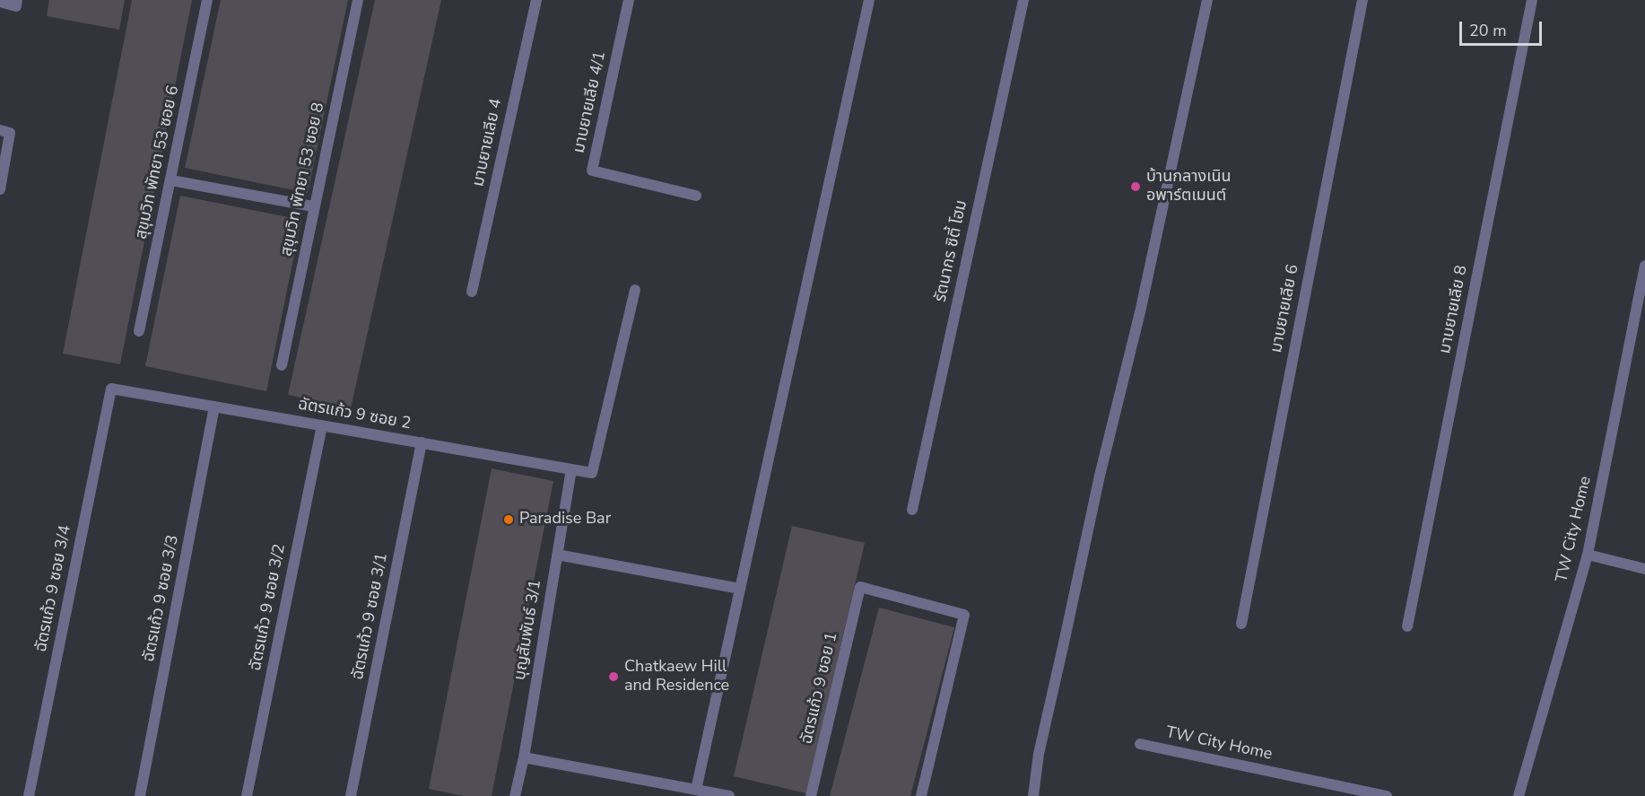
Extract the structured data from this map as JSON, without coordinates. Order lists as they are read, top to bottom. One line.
{"streets":{"street":["มาบยายเลีย 4/1","มาบยายเลีย 4","สุขุมวิท พัทยา 53 ซอย 6","สุขุมวิท พัทยา 53 ซอย 8","รัตนากร ซิตี้ โฮม","มาบยายเลีย 6","มาบยายเลีย 8","ฉัตรแก้ว 9 ซอย 2","TW City Home","ฉัตรแก้ว 9 ซอย 3/4","ฉัตรแก้ว 9 ซอย 3/3","ฉัตรแก้ว 9 ซอย 3/2","ฉัตรแก้ว 9 ซอย 3/1","บุญสัมพันธ์ 3/1","ฉัตรแก้ว 9 ซอย 1"]},"crossings":[["ฉัตรแก้ว 9 ซอย 2","ฉัตรแก้ว 9 ซอย 3/4"],["ฉัตรแก้ว 9 ซอย 2","ฉัตรแก้ว 9 ซอย 3/3"],["ฉัตรแก้ว 9 ซอย 2","ฉัตรแก้ว 9 ซอย 3/2"],["ฉัตรแก้ว 9 ซอย 2","ฉัตรแก้ว 9 ซอย 3/1"],["ฉัตรแก้ว 9 ซอย 2","บุญสัมพันธ์ 3/1"]],"places":["บ้านกลางเนิน อพาร์ตเมนต์","Paradise Bar","Chatkaew Hill and Residence"],"scale_bar":"20 m"}
